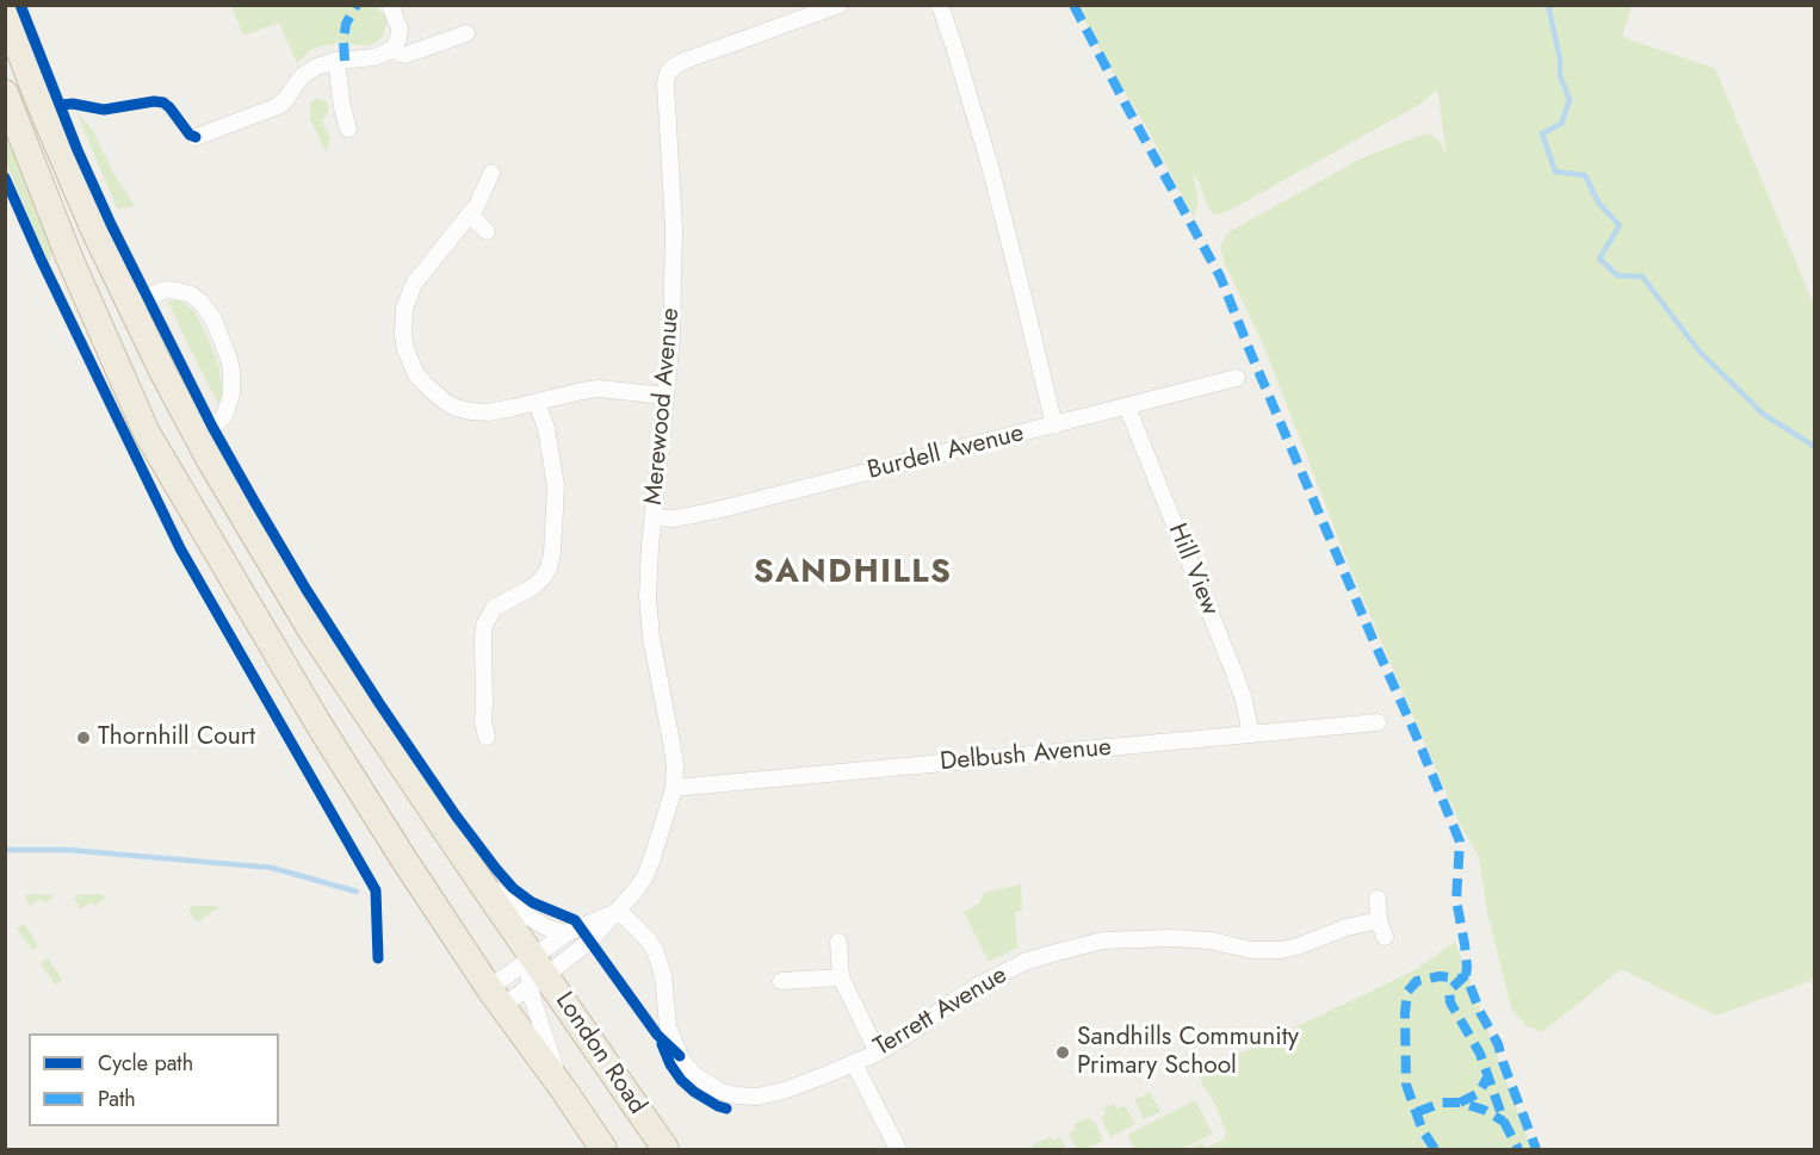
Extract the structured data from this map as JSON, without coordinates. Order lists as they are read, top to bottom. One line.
{"streets":{"highway":["London Road"],"street":["Merewood Avenue","Burdell Avenue","Hill View","Delbush Avenue","Terrett Avenue"]},"crossings":[["Merewood Avenue","Burdell Avenue"],["Merewood Avenue","Delbush Avenue"],["Merewood Avenue","Terrett Avenue"],["Merewood Avenue","London Road"],["Burdell Avenue","Hill View"],["Hill View","Delbush Avenue"]],"districts":["SANDHILLS"],"places":["Thornhill Court","Sandhills Community Primary School"],"legend":["Cycle path","Path"]}
